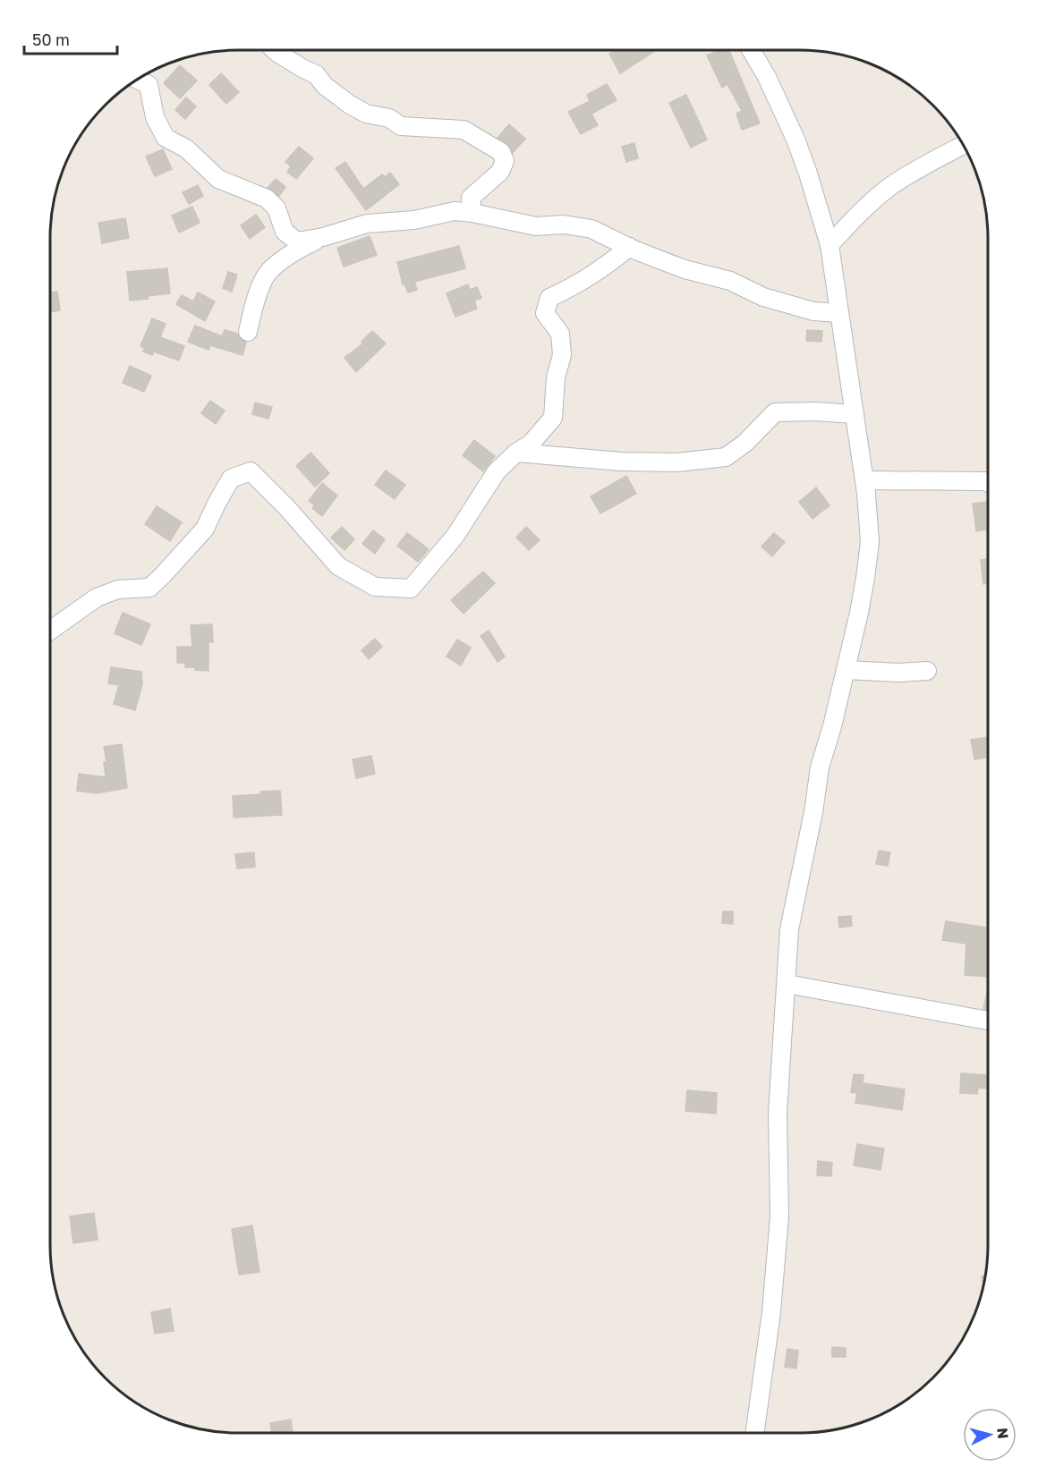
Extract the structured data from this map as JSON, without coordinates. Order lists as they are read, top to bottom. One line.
{"scale_bar":"50 m","north":"right"}
